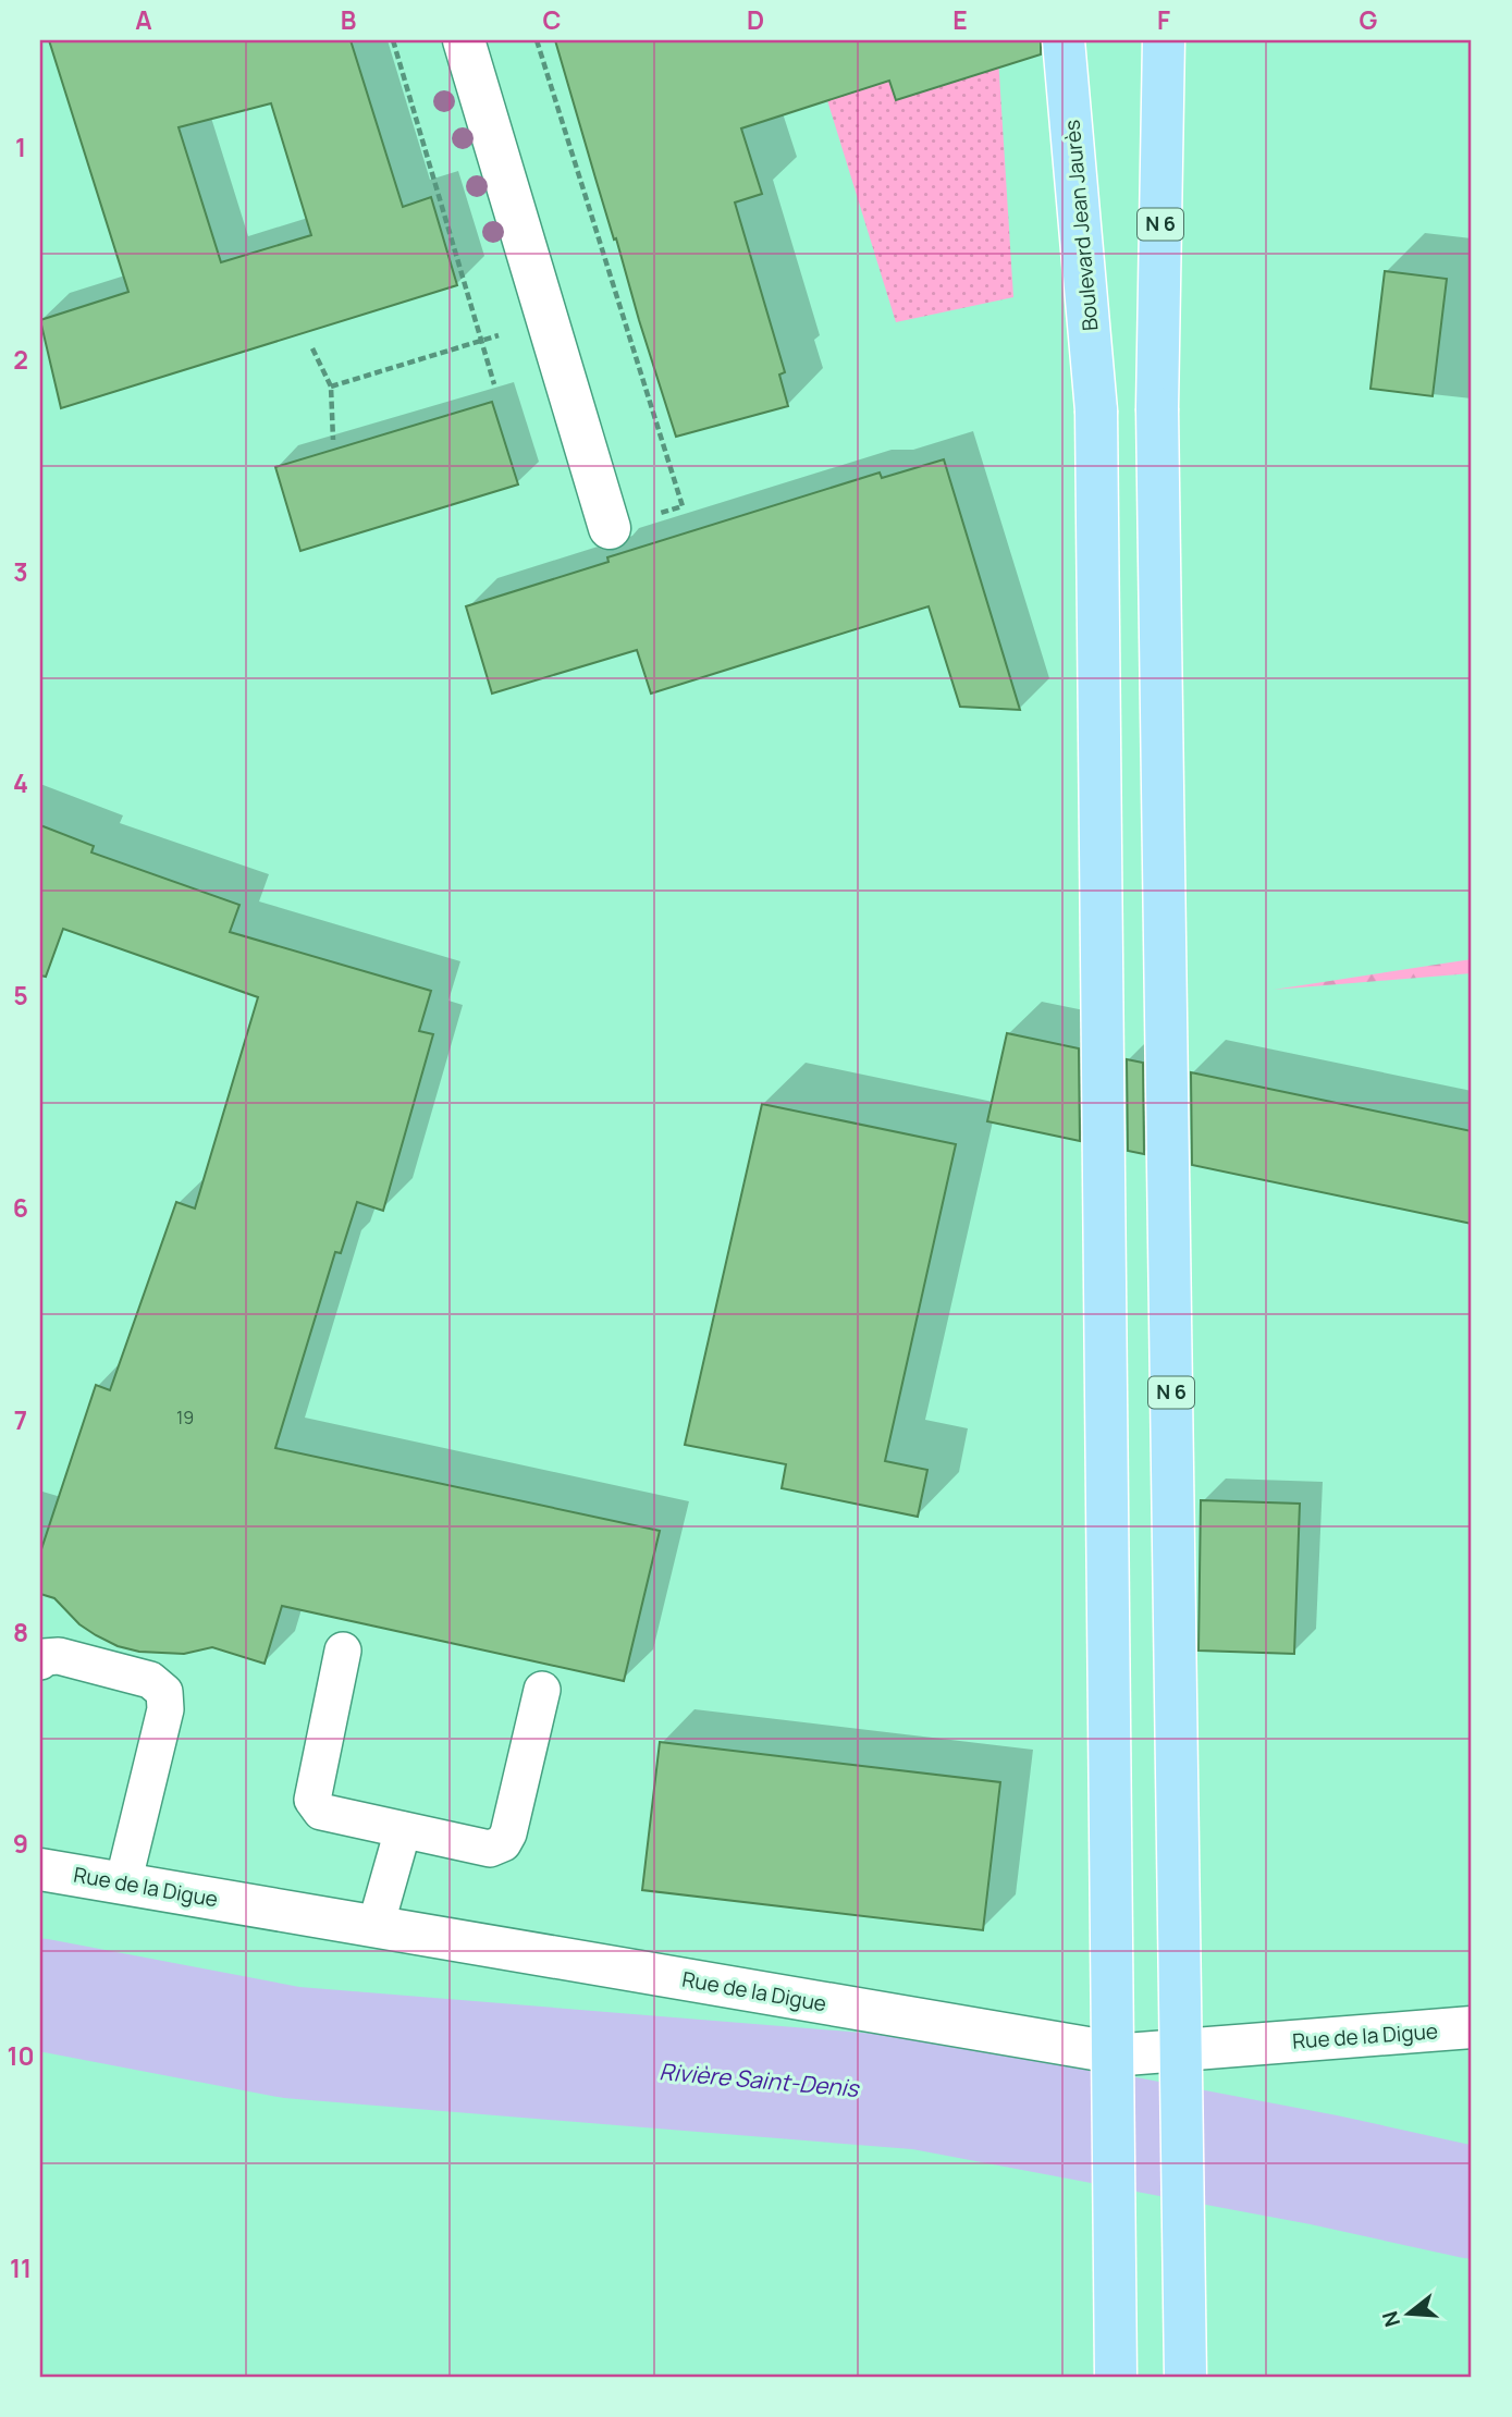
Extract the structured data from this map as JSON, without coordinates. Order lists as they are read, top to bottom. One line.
{"streets":{"main road":["N 6","Boulevard Jean Jaurès"],"street":["Rue de la Digue"]},"water":["Rivière Saint-Denis"],"house_numbers":["19"],"north":"left","grid":{"columns":["A","B","C","D","E","F","G"],"rows":["1","2","3","4","5","6","7","8","9","10","11"]}}
